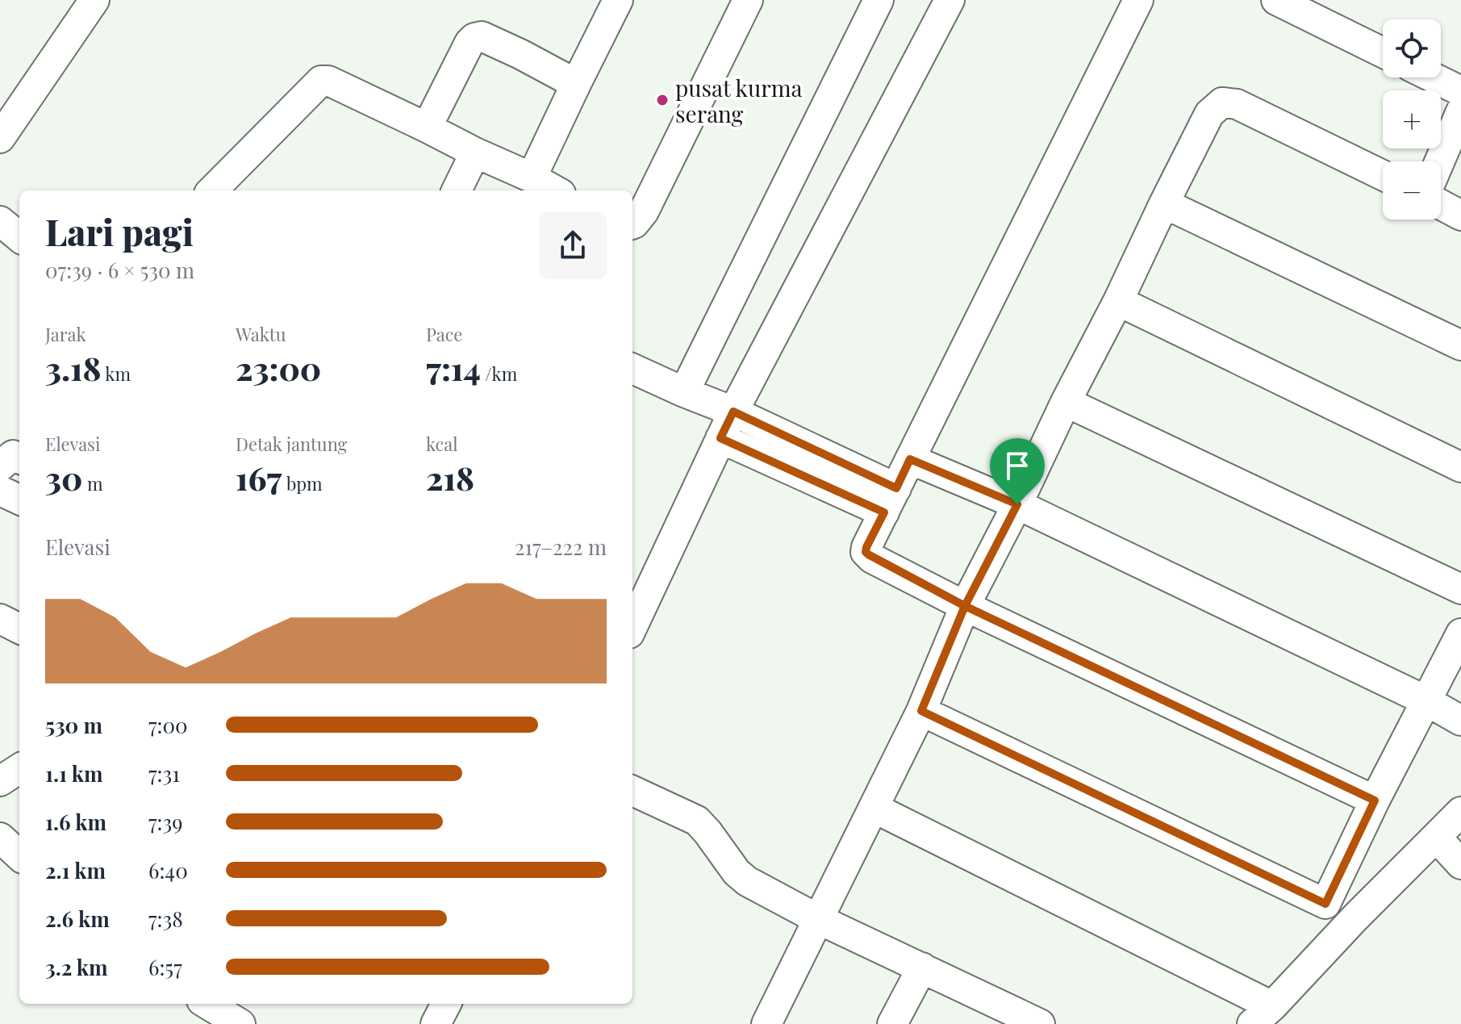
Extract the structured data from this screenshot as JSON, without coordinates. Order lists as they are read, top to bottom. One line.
{"places":["pusat kurma serang"],"page":{"map_buttons":["+","−"],"heading":["Lari pagi","07:39 · 6 × 530 m"],"stats":[["Jarak","3.18 km"],["Waktu","23:00"],["Pace","7:14 /km"],["Elevasi","30 m"],["Detak jantung","167 bpm"],["kcal","218"]],"chart":["Elevasi","217–222 m"],"list":[{"name":"530 m","note":"7:00"},{"name":"1.1 km","note":"7:31"},{"name":"1.6 km","note":"7:39"},{"name":"2.1 km","note":"6:40"},{"name":"2.6 km","note":"7:38"},{"name":"3.2 km","note":"6:57"}]}}
